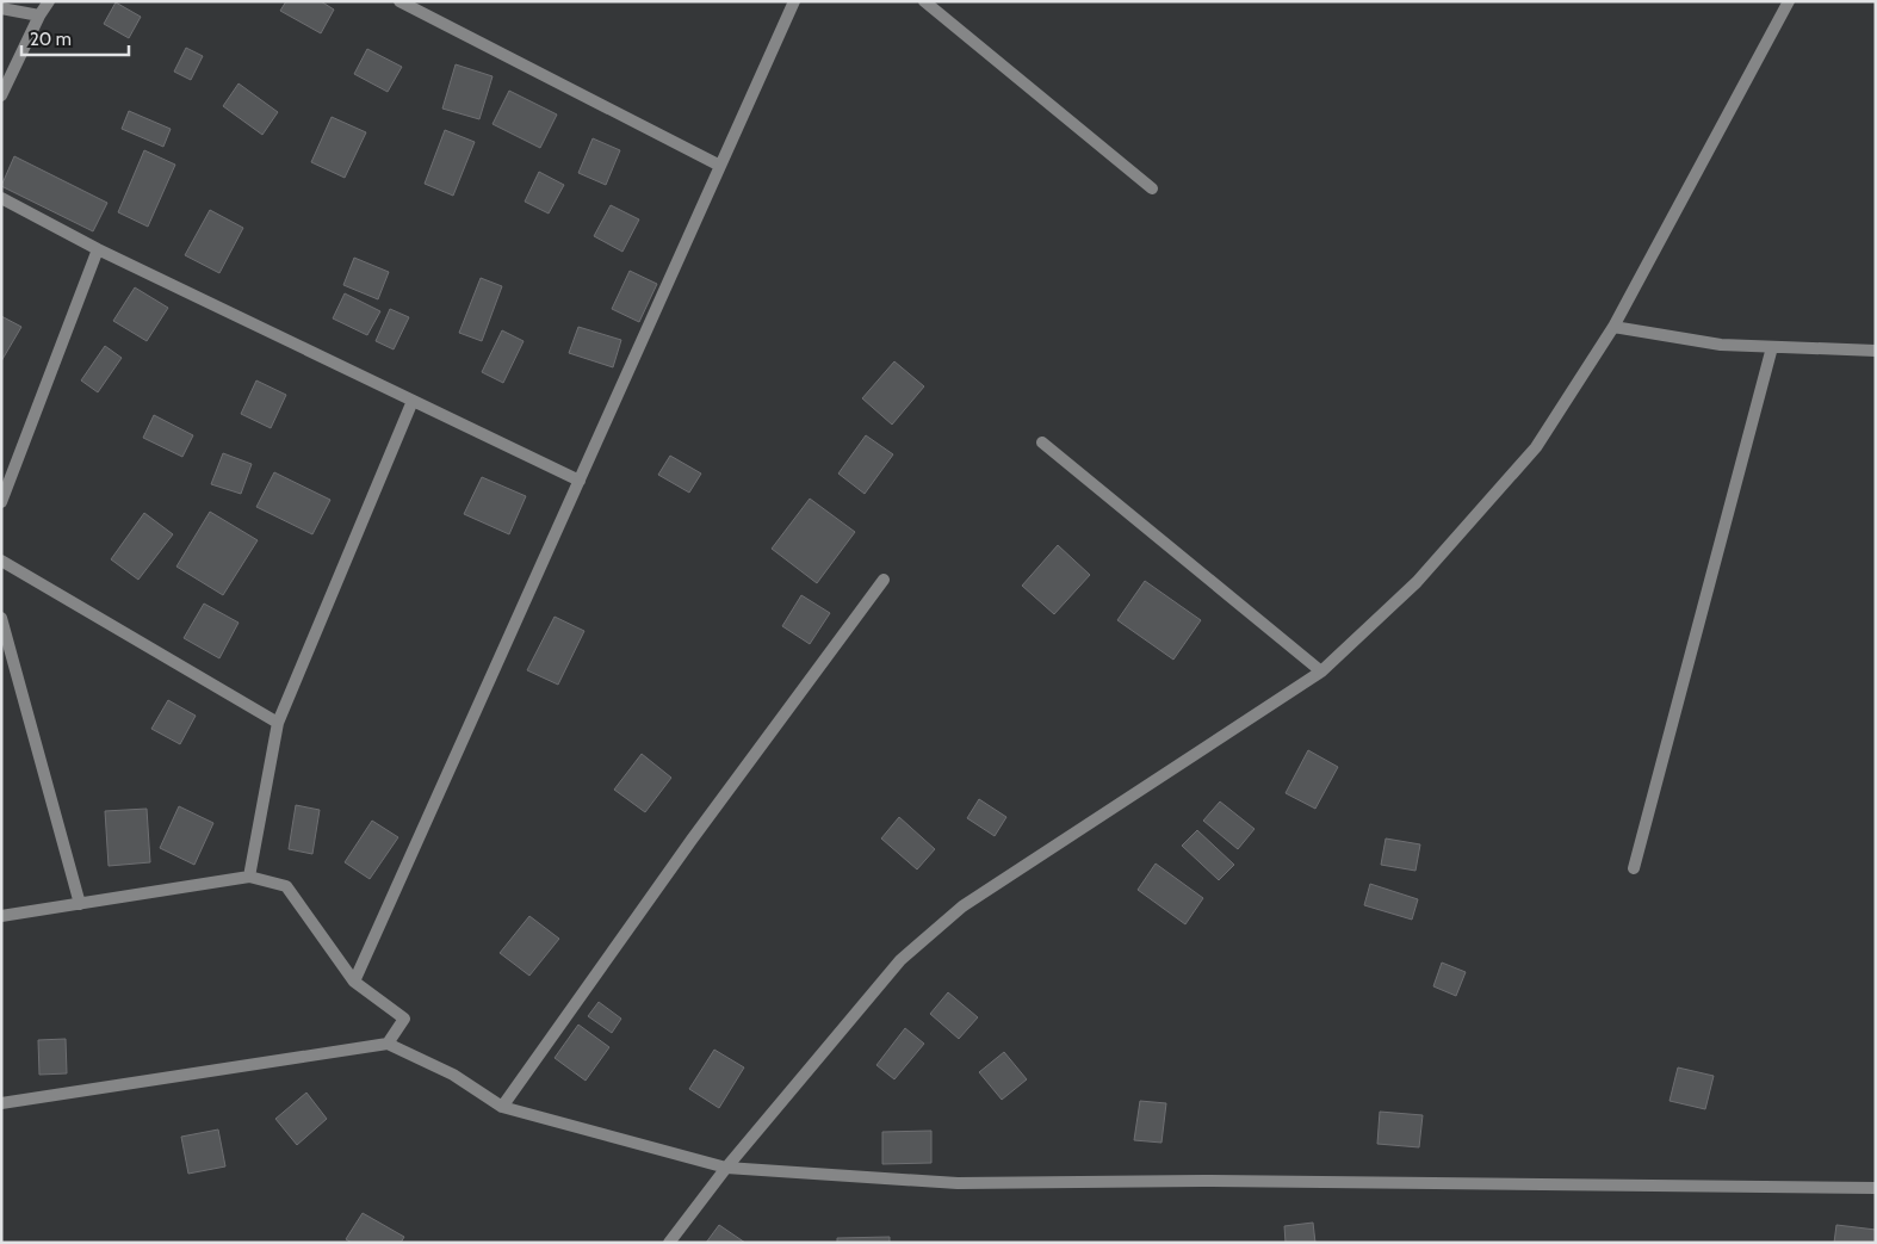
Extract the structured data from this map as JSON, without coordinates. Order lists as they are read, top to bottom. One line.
{"scale_bar":"20 m"}
